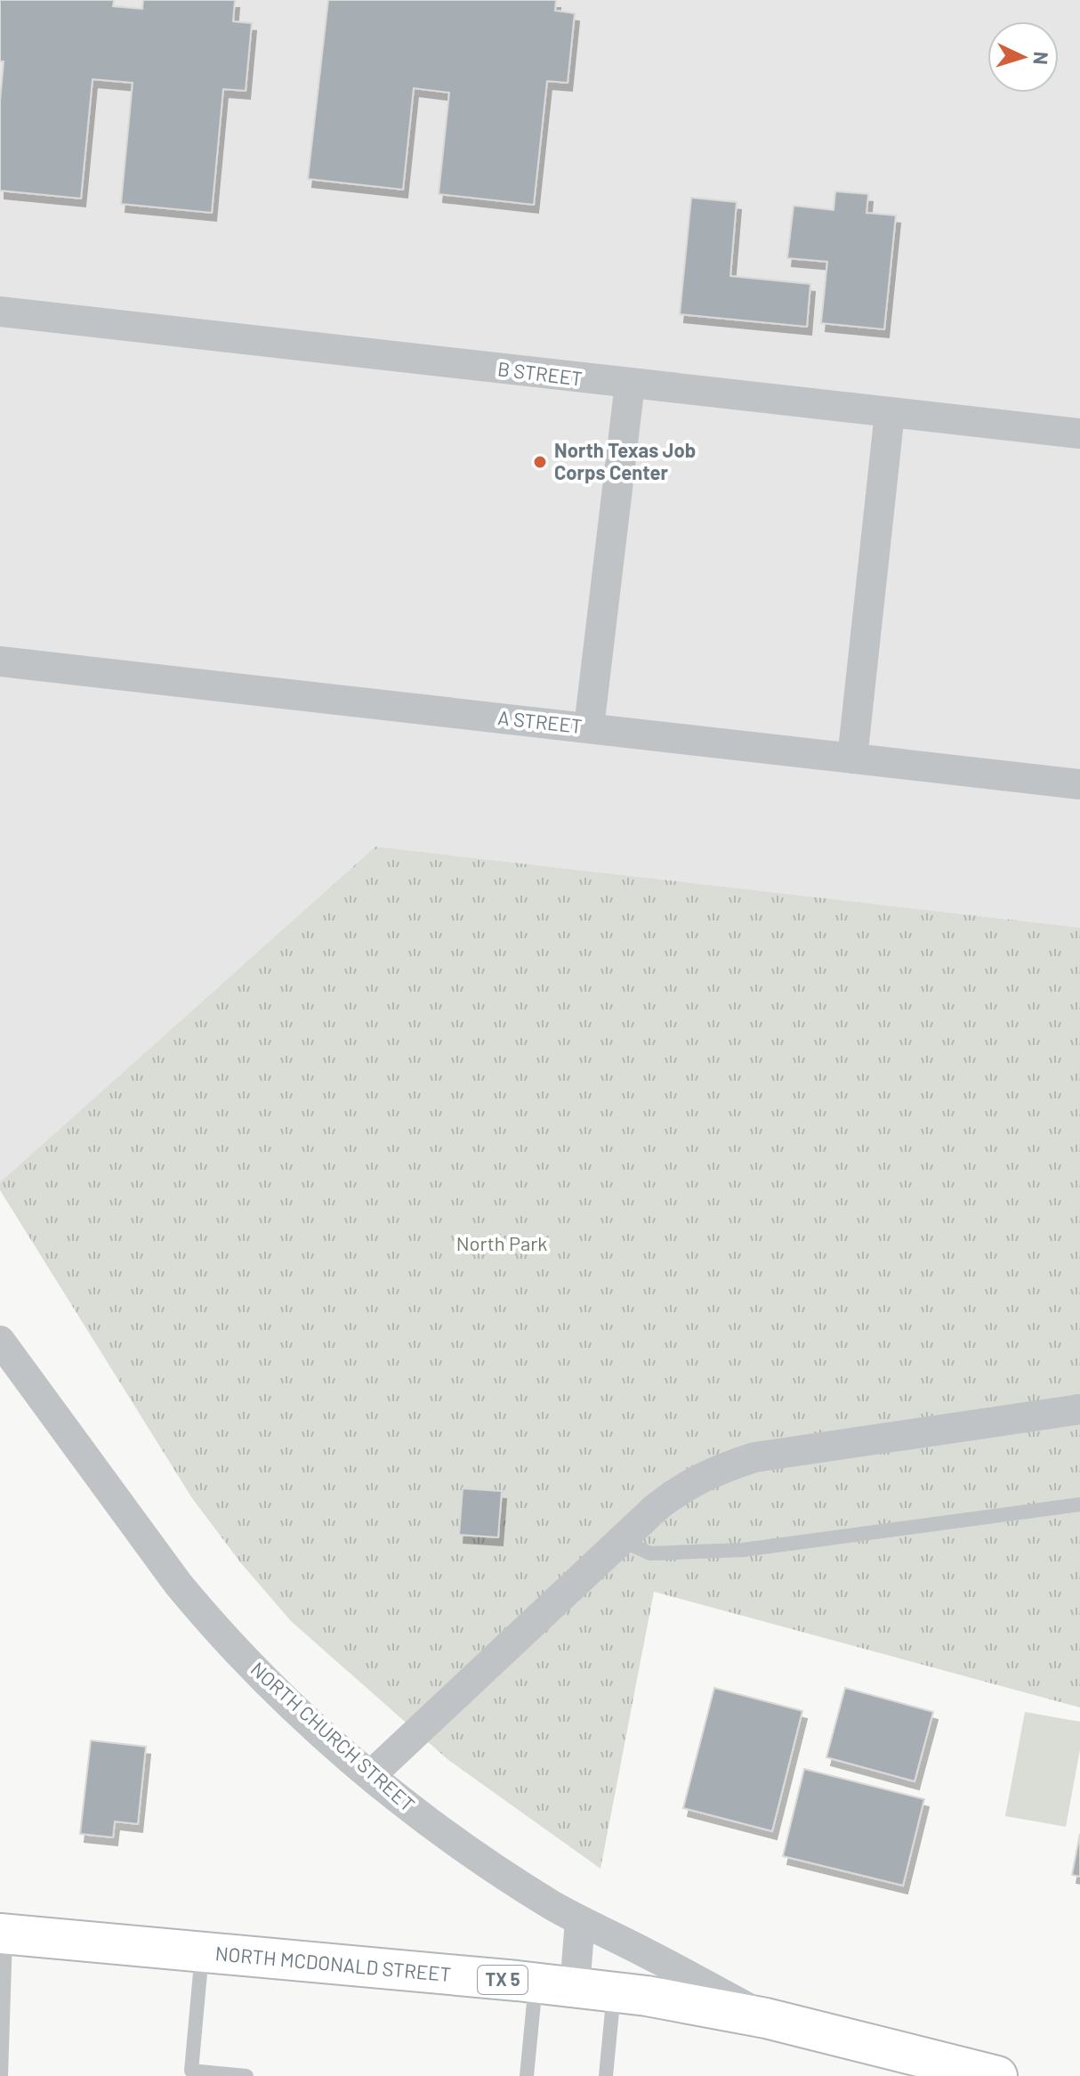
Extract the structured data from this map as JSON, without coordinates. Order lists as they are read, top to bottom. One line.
{"streets":{"main road":["NORTH MCDONALD STREET","TX 5"],"street":["B STREET","A STREET","NORTH CHURCH STREET"]},"crossings":[["NORTH CHURCH STREET","NORTH MCDONALD STREET"]],"parks":["North Park"],"places":["North Texas Job Corps Center"],"north":"right"}
